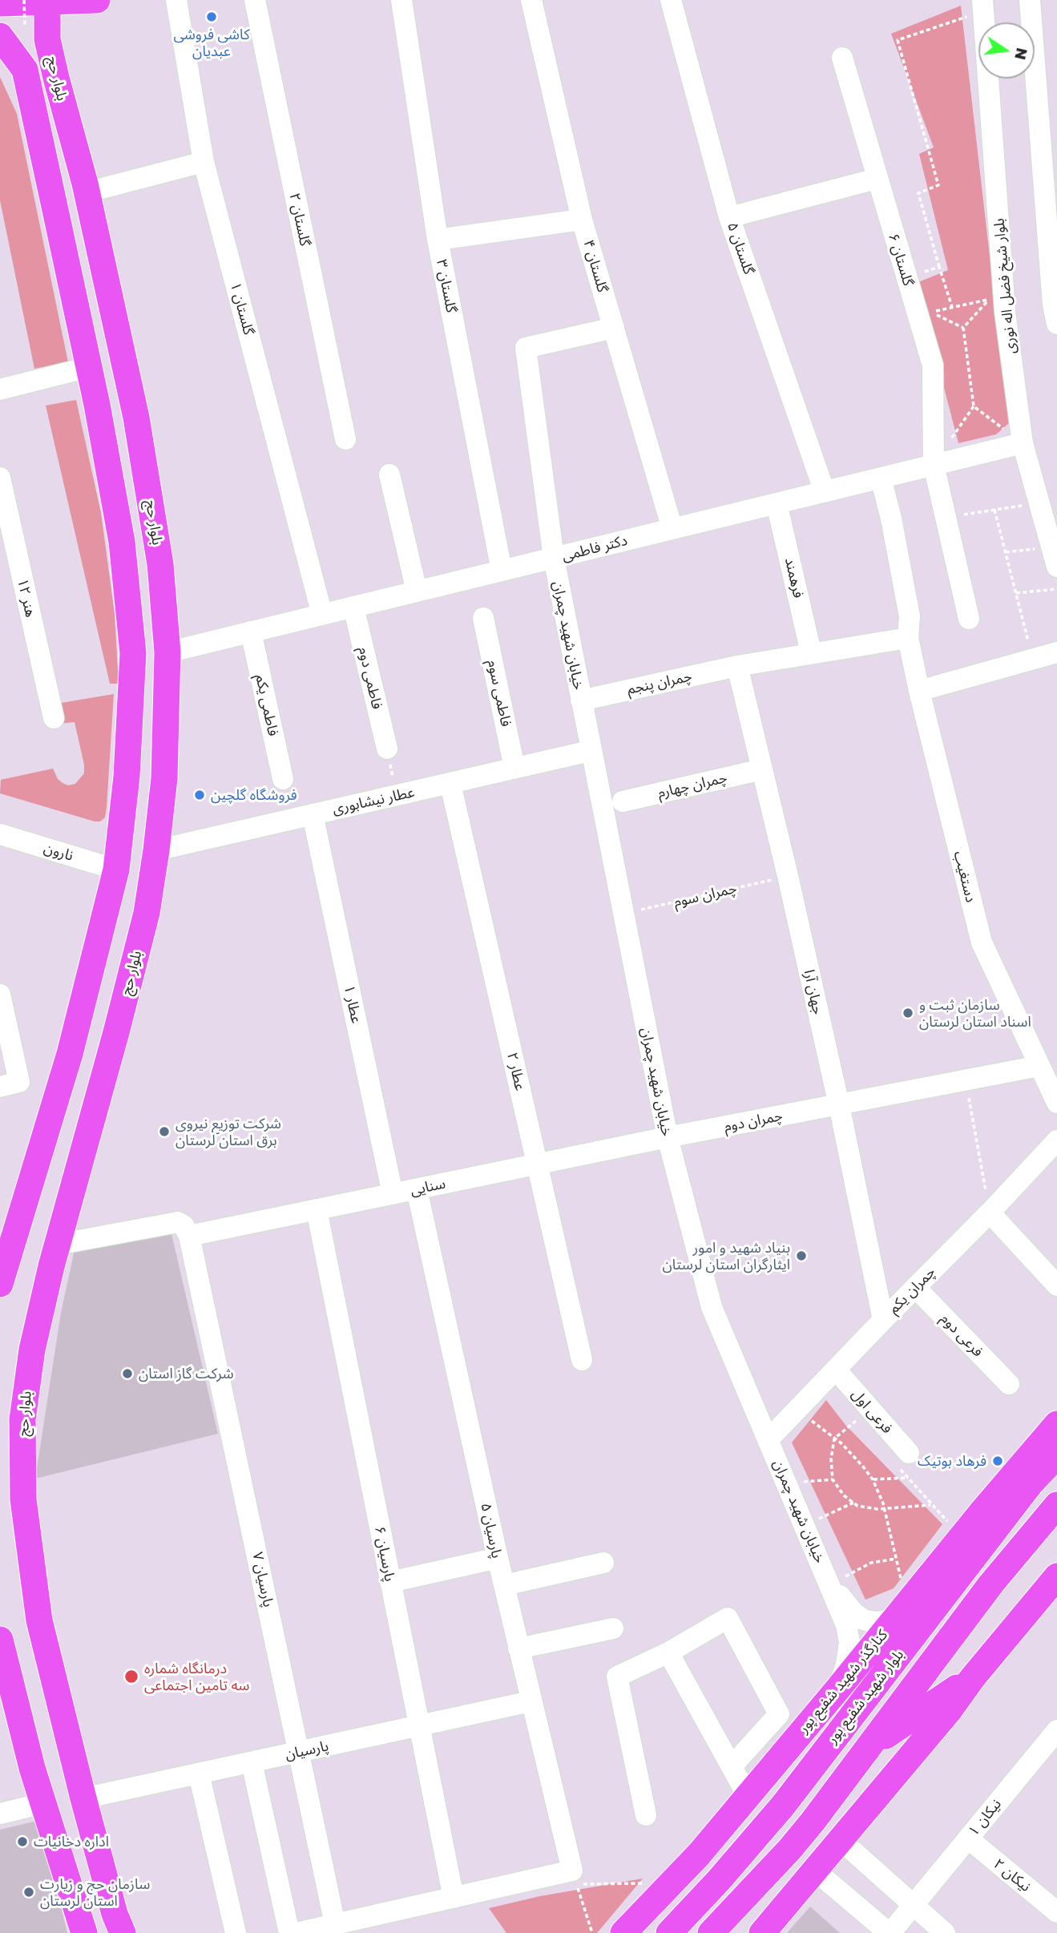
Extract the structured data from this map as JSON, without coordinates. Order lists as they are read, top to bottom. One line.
{"streets":{"main road":["بلوار حج","کنارگذر شهید شفیع پور","بلوار شهید شفیع پور"],"street":["گلستان ۲","گلستان ۵","گلستان ۶","گلستان ۴","گلستان ۳","بلوار شیخ فضل اله نوری","گلستان ۱","دکتر فاطمی","فرهمند","هنر ۱۲","خیابان شهید چمران","فاطمی دوم","چمران پنجم","فاطمی سوم","فاطمی یکم","چمران چهارم","عطار نیشابوری","نارون","دستغیب","جهان آرا","عطار ۱","عطار ۲","چمران دوم","سنایی","چمران یکم","فرعی دوم","فرعی اول","پارسیان ۵","پارسیان ۶","پارسیان ۷","پارسیان","نیکان ۱","نیکان ۲"],"path":["چمران سوم"]},"crossings":[["بلوار حج","دکتر فاطمی"],["بلوار حج","عطار نیشابوری"],["بلوار حج","نارون"],["بلوار حج","پارسیان"],["گلستان ۵","دکتر فاطمی"],["گلستان ۶","دکتر فاطمی"],["گلستان ۴","دکتر فاطمی"],["گلستان ۴","خیابان شهید چمران"],["گلستان ۳","دکتر فاطمی"],["بلوار شیخ فضل اله نوری","دکتر فاطمی"],["گلستان ۱","دکتر فاطمی"],["دکتر فاطمی","فرهمند"],["دکتر فاطمی","خیابان شهید چمران"],["دکتر فاطمی","فاطمی دوم"],["دکتر فاطمی","فاطمی یکم"],["دکتر فاطمی","دستغیب"],["فرهمند","چمران پنجم"],["خیابان شهید چمران","چمران پنجم"],["خیابان شهید چمران","عطار نیشابوری"],["خیابان شهید چمران","چمران سوم"],["خیابان شهید چمران","چمران دوم"],["خیابان شهید چمران","سنایی"],["خیابان شهید چمران","چمران یکم"],["چمران پنجم","دستغیب"],["چمران پنجم","جهان آرا"],["فاطمی سوم","عطار نیشابوری"],["چمران چهارم","جهان آرا"],["عطار نیشابوری","عطار ۱"],["عطار نیشابوری","عطار ۲"],["دستغیب","چمران دوم"],["چمران سوم","جهان آرا"],["جهان آرا","چمران دوم"],["جهان آرا","چمران یکم"],["عطار ۱","سنایی"],["عطار ۲","سنایی"],["چمران دوم","سنایی"],["سنایی","پارسیان ۵"],["سنایی","پارسیان ۶"],["سنایی","پارسیان ۷"],["چمران یکم","فرعی دوم"],["چمران یکم","فرعی اول"],["پارسیان ۵","پارسیان ۶"],["پارسیان ۵","پارسیان"],["پارسیان ۶","پارسیان"],["پارسیان ۷","پارسیان"],["نیکان ۱","نیکان ۲"]],"places":["کاشی فروشی عبدیان","فروشگاه گلچین","سازمان ثبت و اسناد استان لرستان","شرکت توزیع نیروی برق استان لرستان","بنیاد شهید و امور ایثارگران استان لرستان","شرکت گاز استان","فرهاد بوتیک","درمانگاه شماره سه تامین اجتماعی","اداره دخانیات","سازمان حج و زیارت استان لرستان"],"north":"right"}
